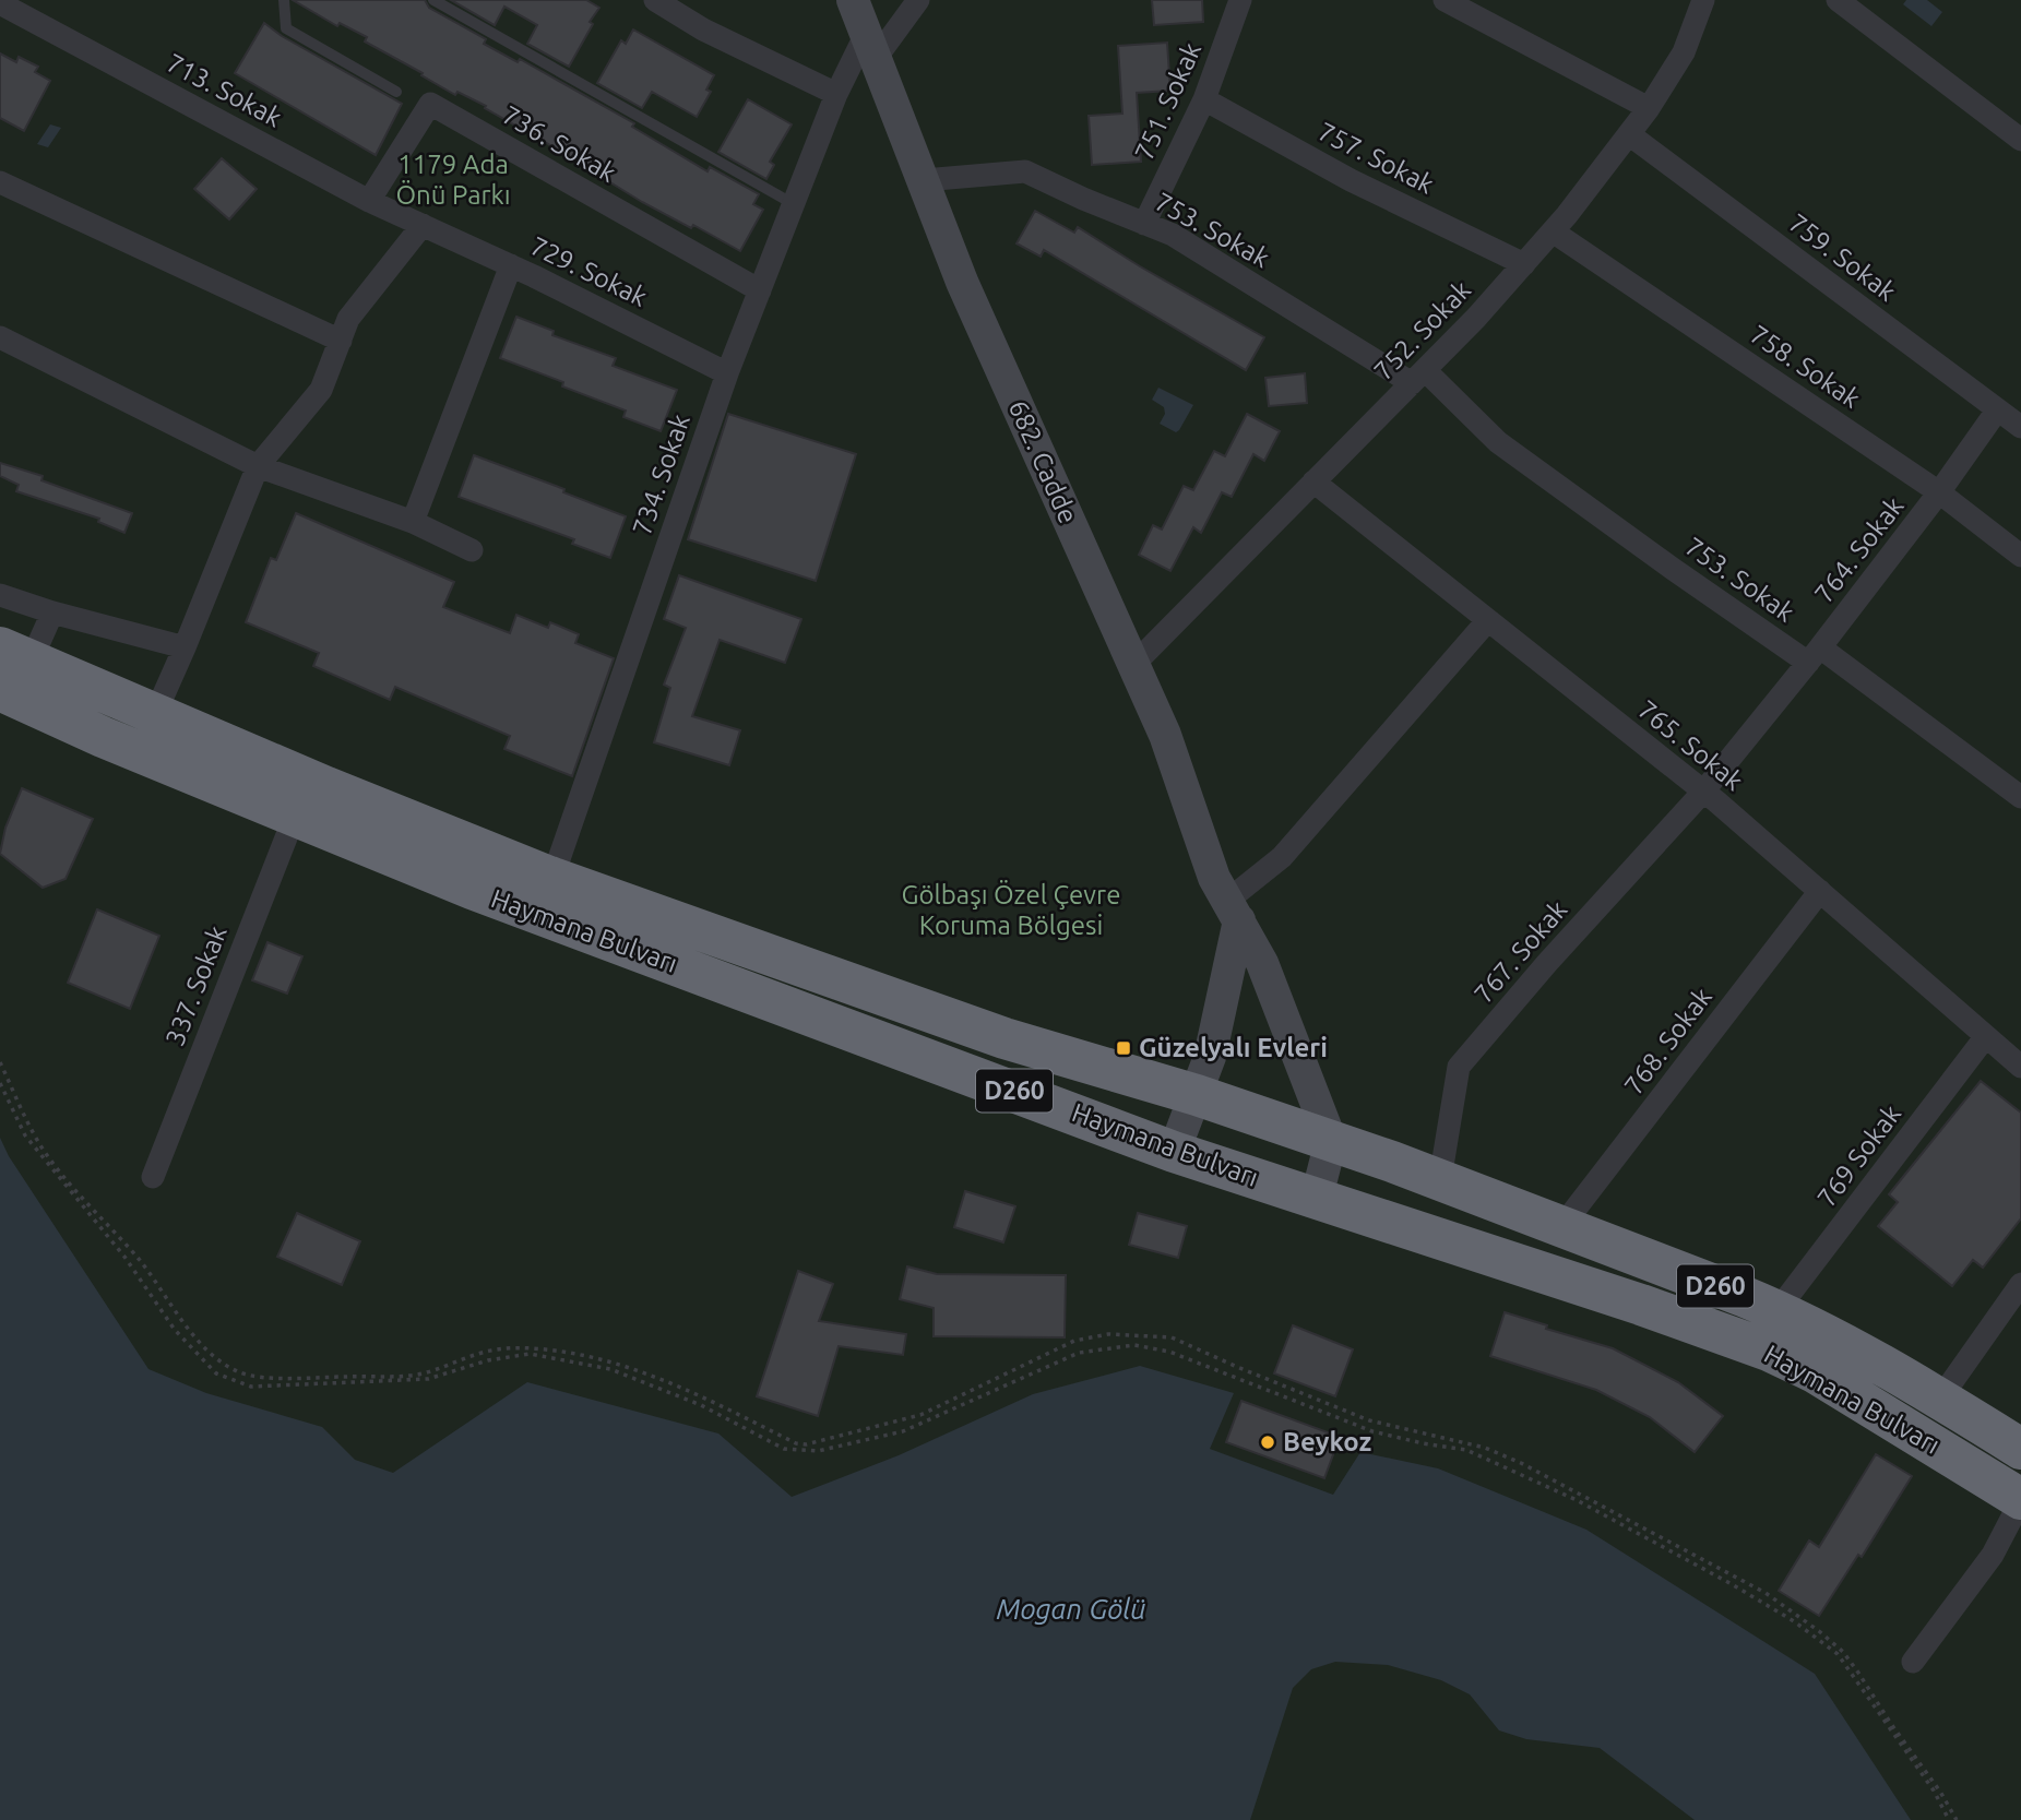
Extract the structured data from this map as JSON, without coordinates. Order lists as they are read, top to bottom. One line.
{"streets":{"highway":["Haymana Bulvarı","D260"],"main road":["682. Cadde"],"street":["713. Sokak","751. Sokak","736. Sokak","757. Sokak","753. Sokak","759. Sokak","729. Sokak","752. Sokak","758. Sokak","734. Sokak","764. Sokak","765. Sokak","767. Sokak","337. Sokak","768. Sokak","769 Sokak"]},"crossings":[["713. Sokak","736. Sokak"],["713. Sokak","729. Sokak"],["751. Sokak","757. Sokak"],["751. Sokak","753. Sokak"],["736. Sokak","734. Sokak"],["757. Sokak","752. Sokak"],["753. Sokak","752. Sokak"],["753. Sokak","682. Cadde"],["753. Sokak","764. Sokak"],["759. Sokak","752. Sokak"],["759. Sokak","764. Sokak"],["729. Sokak","734. Sokak"],["752. Sokak","758. Sokak"],["752. Sokak","682. Cadde"],["752. Sokak","765. Sokak"],["758. Sokak","764. Sokak"],["682. Cadde","734. Sokak"],["682. Cadde","Haymana Bulvarı"],["734. Sokak","Haymana Bulvarı"],["764. Sokak","765. Sokak"],["764. Sokak","767. Sokak"],["765. Sokak","767. Sokak"],["765. Sokak","768. Sokak"],["765. Sokak","769 Sokak"],["Haymana Bulvarı","767. Sokak"],["Haymana Bulvarı","337. Sokak"],["Haymana Bulvarı","768. Sokak"],["Haymana Bulvarı","769 Sokak"]],"water":["Mogan Gölü"],"parks":["1179 Ada Önü Parkı","Gölbaşı Özel Çevre Koruma Bölgesi"],"places":{"transit":["Güzelyalı Evleri"],"other":["Beykoz"]}}
